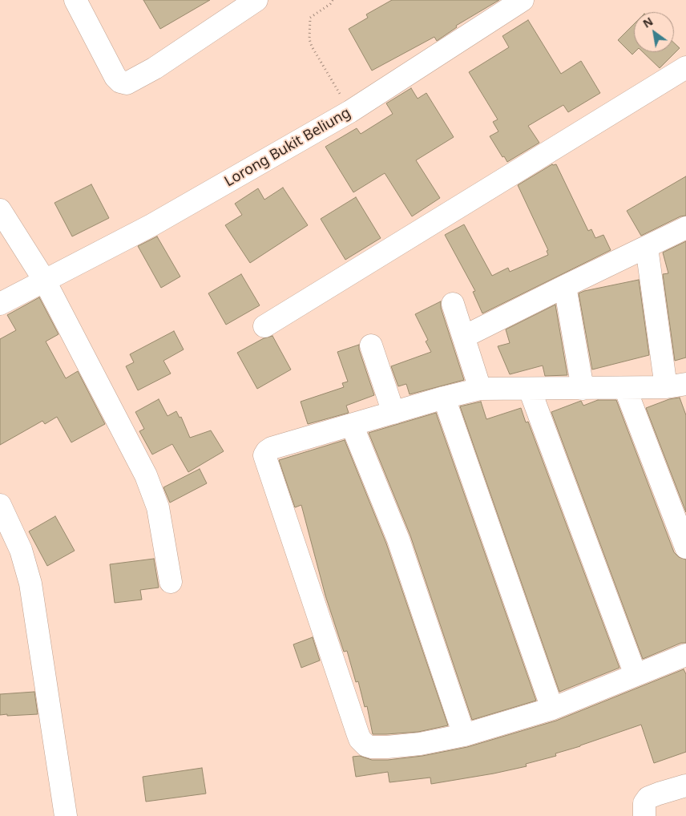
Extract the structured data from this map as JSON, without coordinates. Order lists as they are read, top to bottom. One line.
{"streets":{"street":["Lorong Bukit Beliung"]},"north":"top left"}
